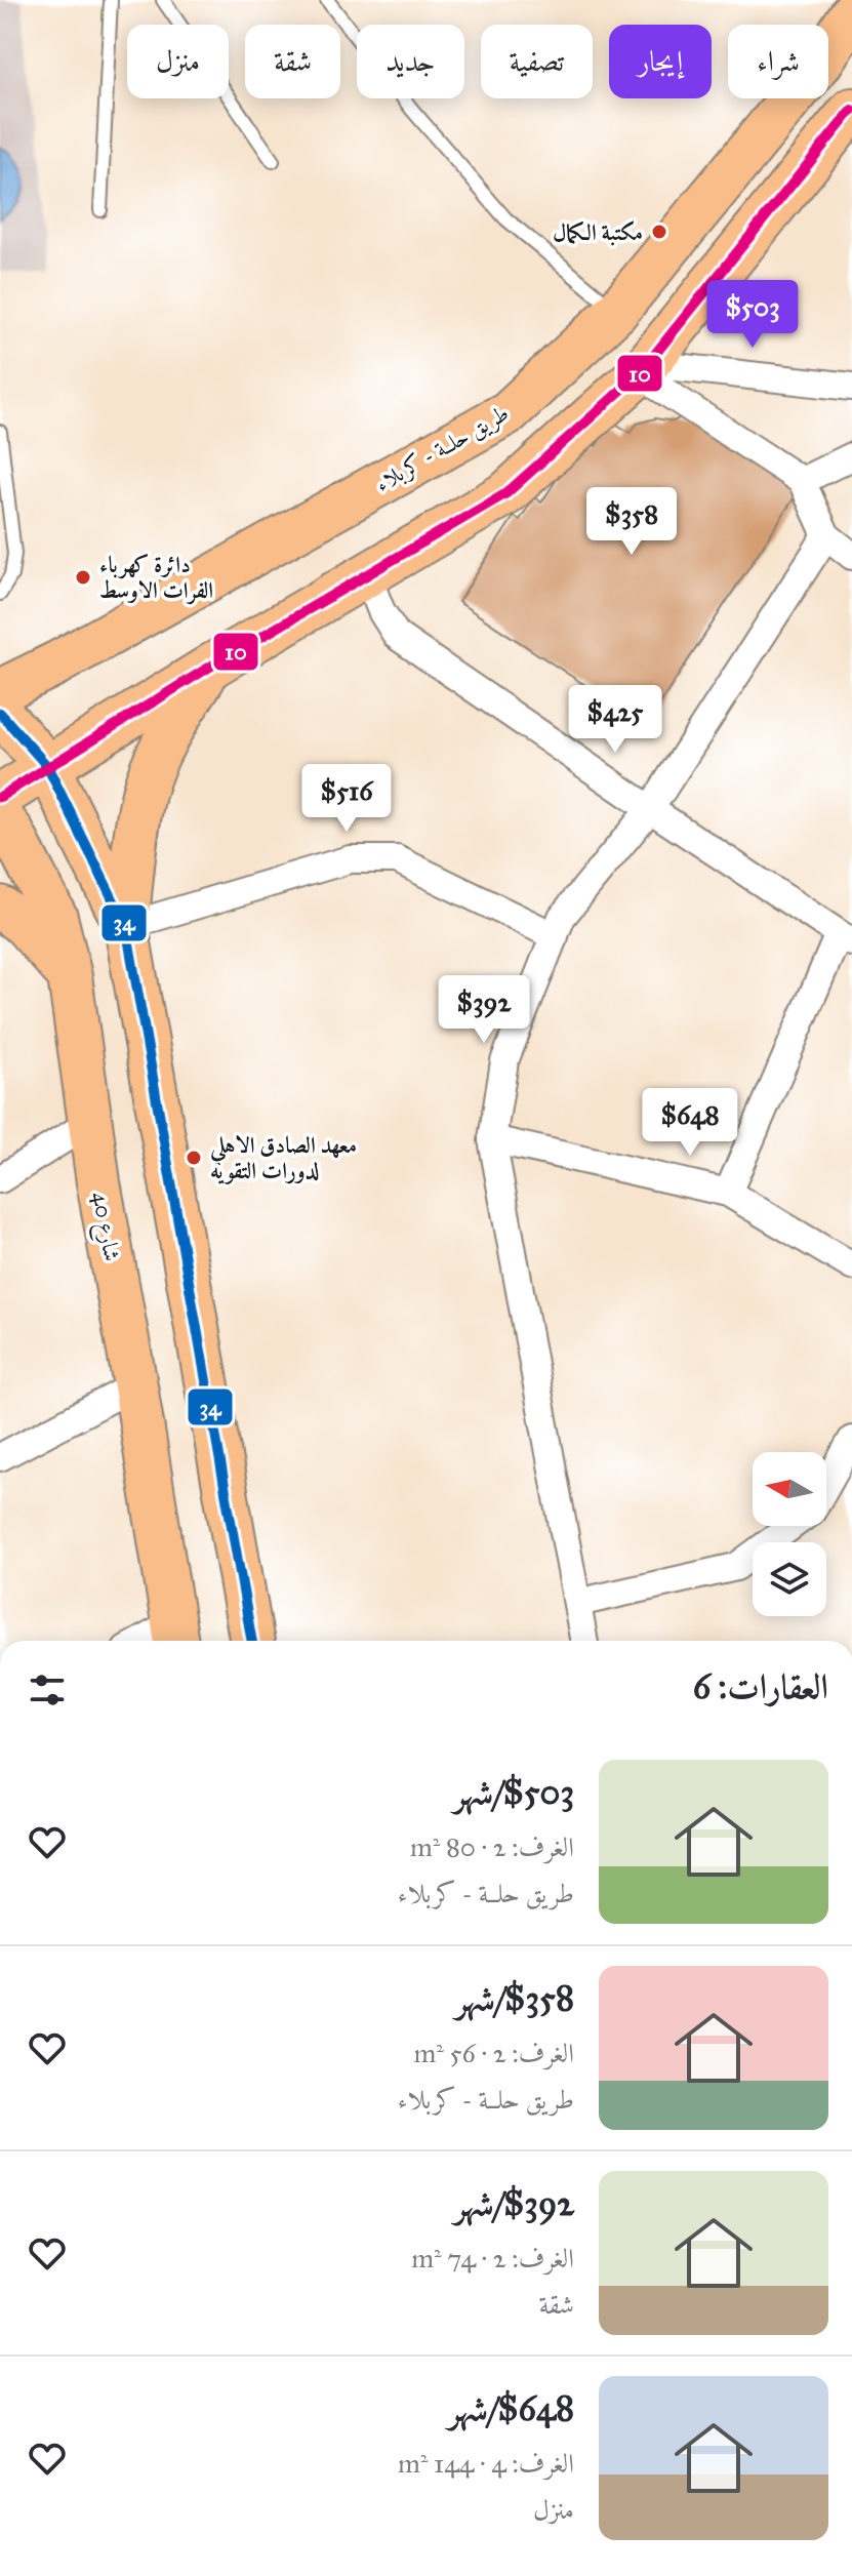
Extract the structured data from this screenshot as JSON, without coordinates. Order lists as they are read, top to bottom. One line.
{"streets":{"main road":["طريق حلــة - كربلاء","شارع 40"]},"places":["مكتبة الكمال","دائرة كهرباء الفرات الاوسط","معهد الصادق الاهلي لدورات التقويه"],"lines":["transit line 10","transit line 34"],"north":"left","page":{"chip":["شراء","إيجار","تصفية","جديد","شقة","منزل"],"price":["$503","$358","$425","$516","$392","$648"],"heading":"العقارات: 6","list":[{"name":"$503/شهر","note":"الغرف: 2 · 80 m² · طريق حلــة - كربلاء"},{"name":"$358/شهر","note":"الغرف: 2 · 56 m² · طريق حلــة - كربلاء"},{"name":"$392/شهر","note":"الغرف: 2 · 74 m² · شقة"},{"name":"$648/شهر","note":"الغرف: 4 · 144 m² · منزل"}]}}
